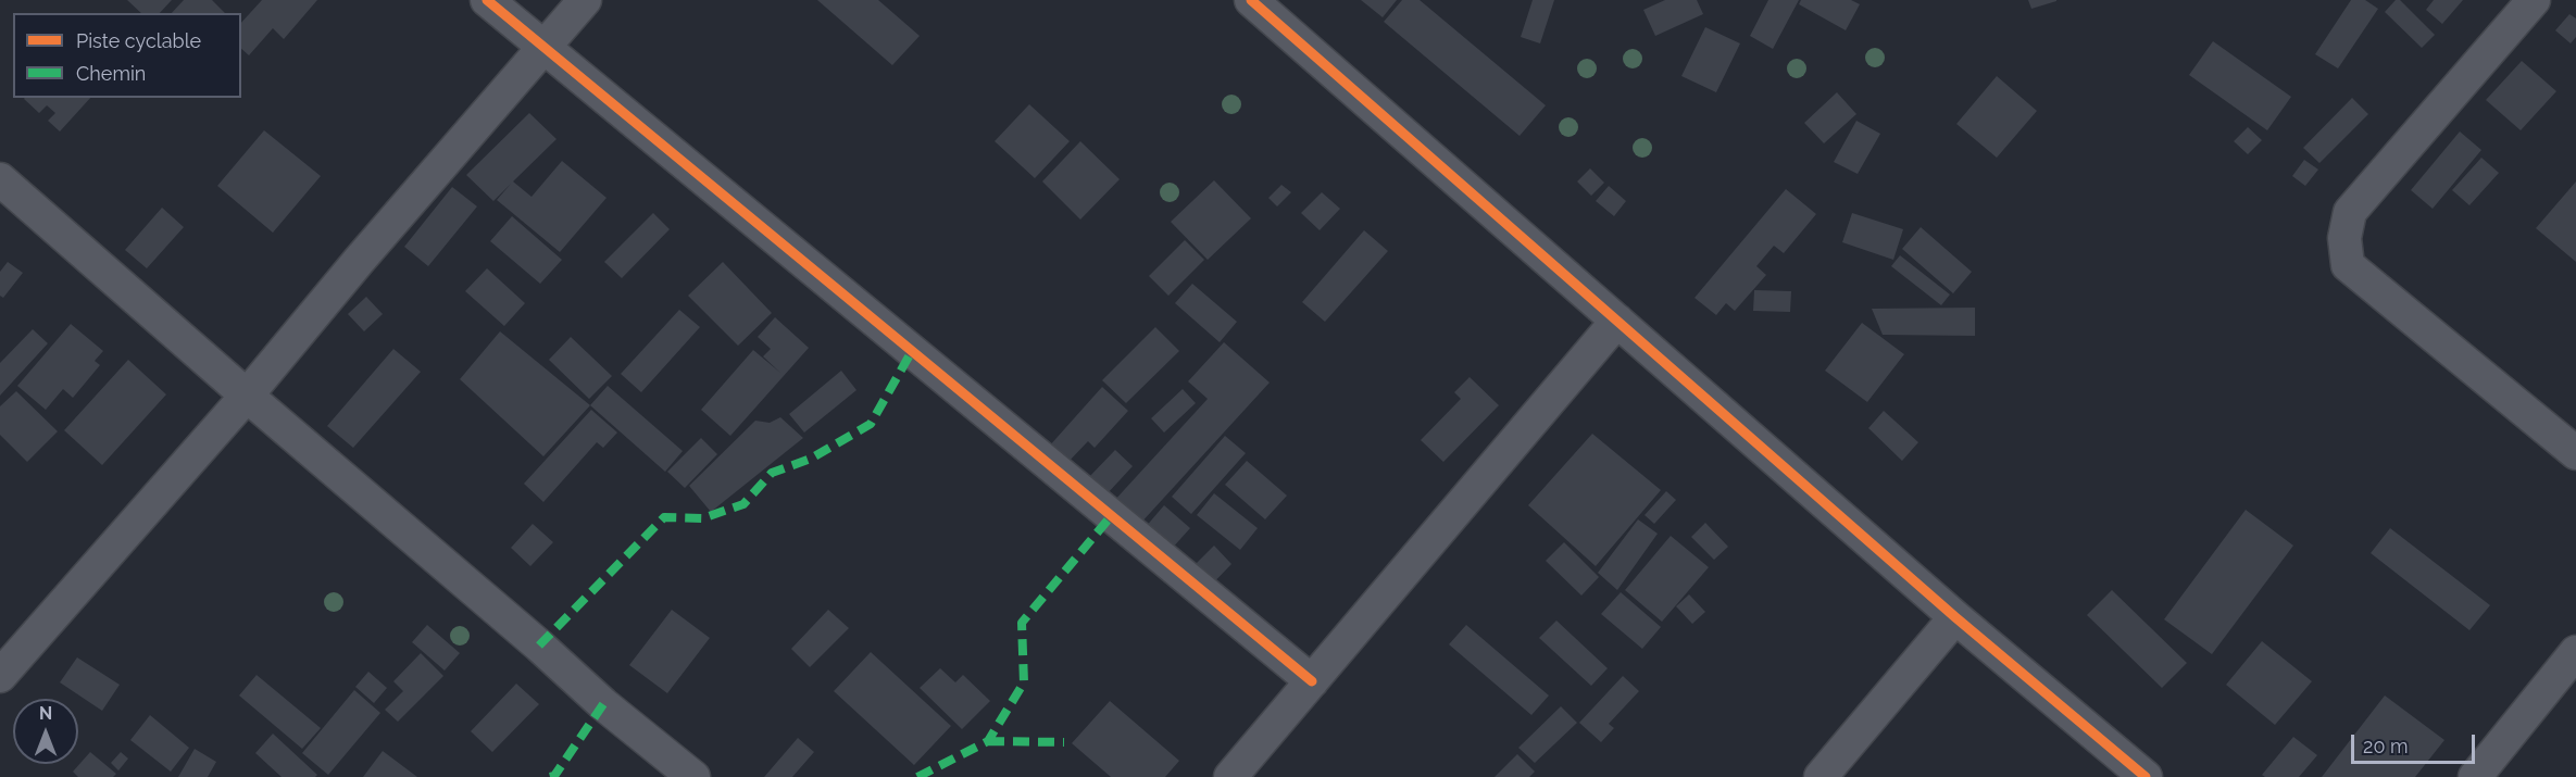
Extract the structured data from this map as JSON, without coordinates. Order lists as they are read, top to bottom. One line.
{"legend":["Piste cyclable","Chemin"],"scale_bar":"20 m","north":"top"}
